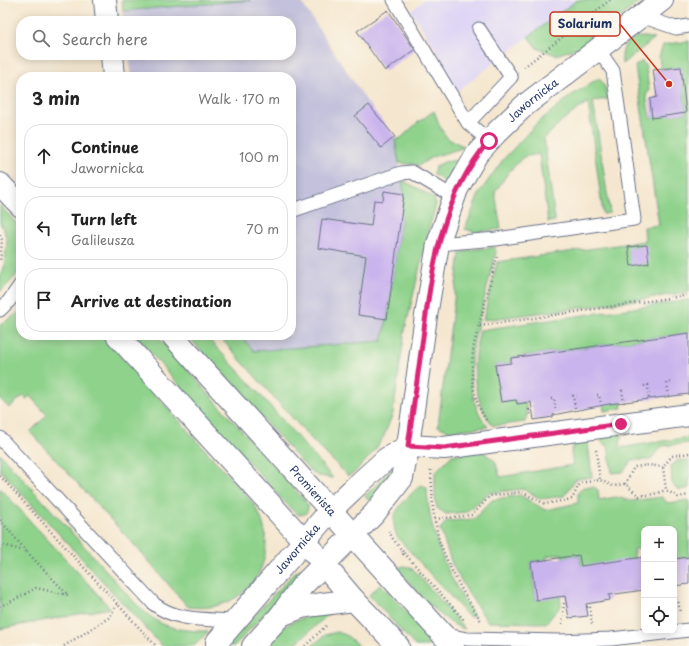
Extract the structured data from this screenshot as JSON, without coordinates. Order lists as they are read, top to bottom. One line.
{"streets":{"street":["Jawornicka","Promienista"]},"crossings":[["Jawornicka","Promienista"]],"places":["Solarium"],"page":{"search":"Search here","heading":["3 min","Walk · 170 m"],"list":[["Continue","Jawornicka","100 m"],["Turn left","Galileusza","70 m"],"Arrive at destination"],"map_buttons":["+","−"]}}
